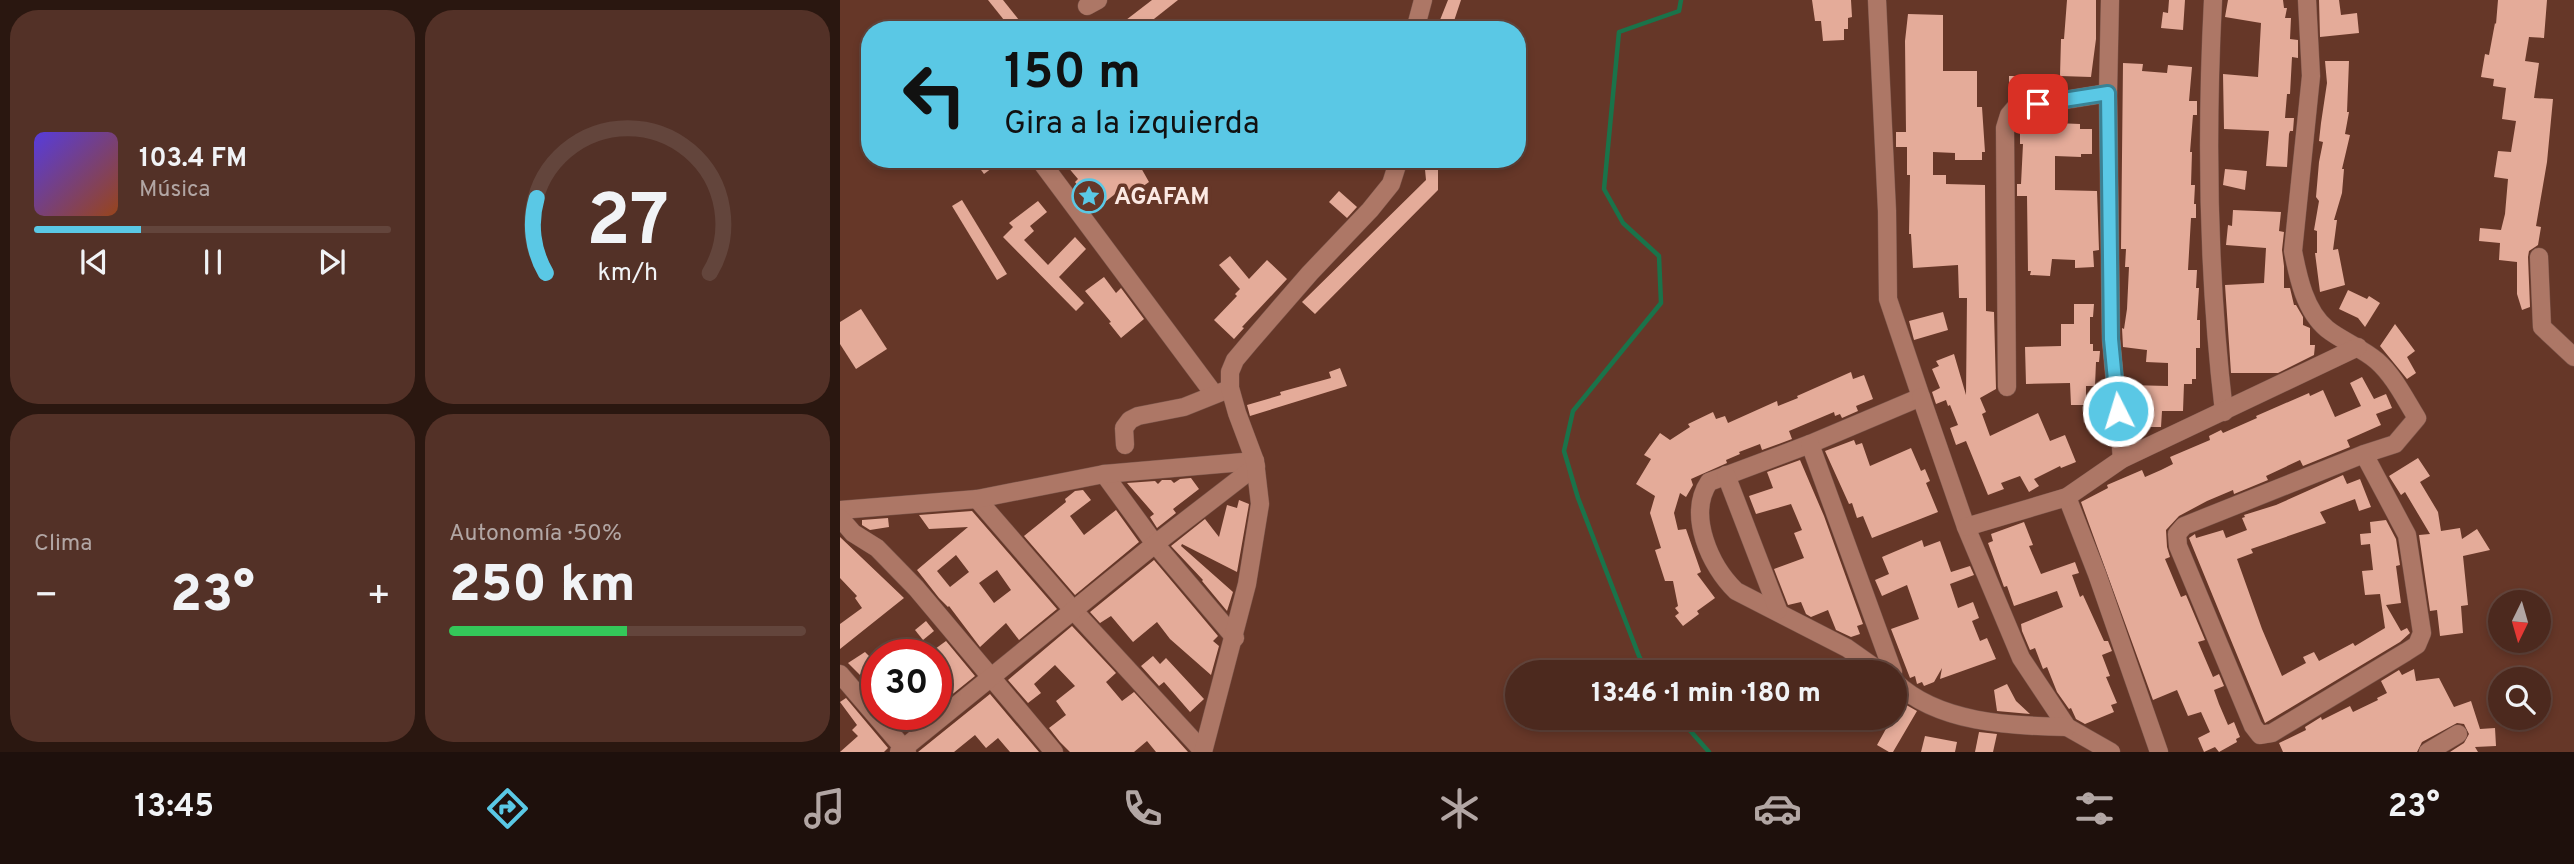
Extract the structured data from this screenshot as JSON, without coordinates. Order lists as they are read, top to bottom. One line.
{"places":{"place":["AGAFAM"]},"north":"bottom","page":{"turn":["150 m","Gira a la izquierda"],"song":["103.4 FM","Música"],"tile":["Clima",["Autonomía · 50%","250 km"]],"heat":["−","23°","+"],"limit":"30","trip":"13:46 · 1 min · 180 m","tabs":["13:45","23°"],"gauge":["27","km/h"]}}
